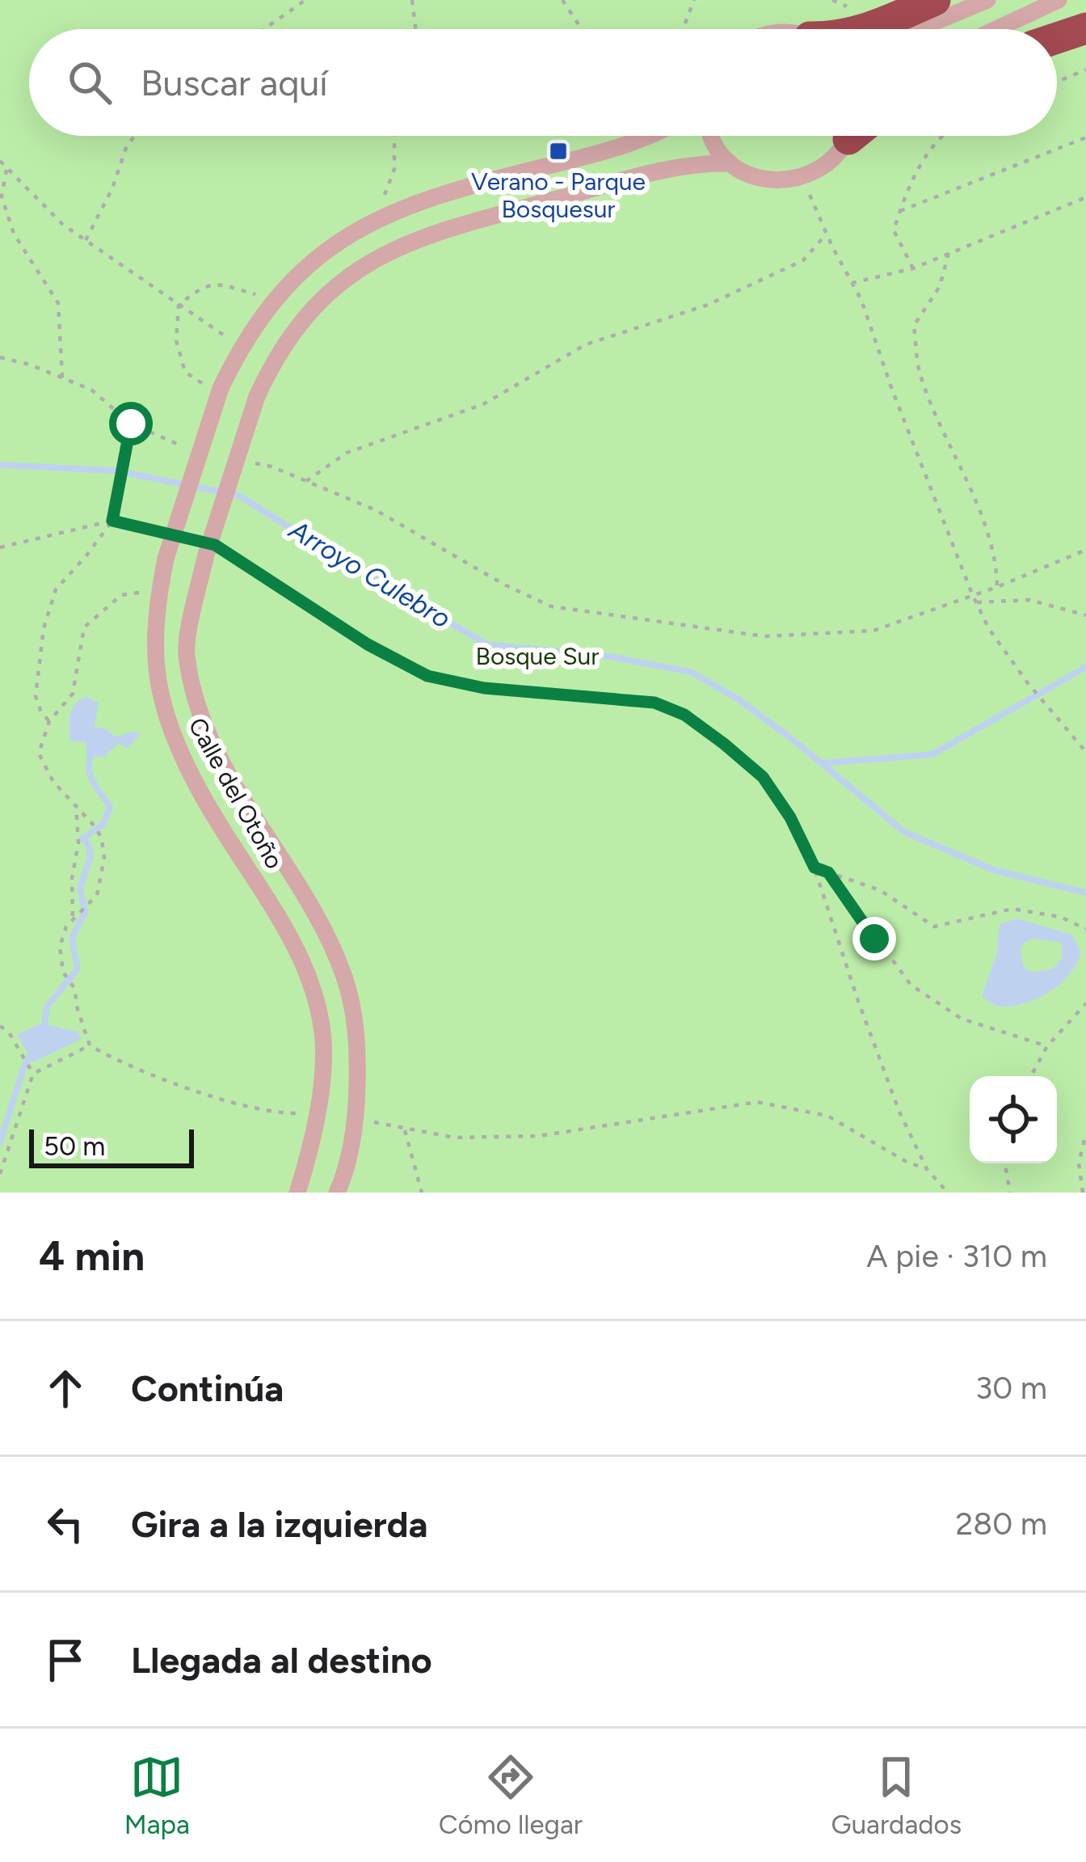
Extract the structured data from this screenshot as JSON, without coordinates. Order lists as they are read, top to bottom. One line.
{"streets":{"street":["Calle del Otoño"]},"water":["Arroyo Culebro"],"parks":["Bosque Sur"],"places":{"transit":["Verano - Parque Bosquesur"]},"scale_bar":"50 m","page":{"search":"Buscar aquí","scale":"50 m","heading":["4 min","A pie · 310 m"],"list":[["Continúa","30 m"],["Gira a la izquierda","280 m"],"Llegada al destino"],"nav":["Mapa","Cómo llegar","Guardados"]}}
